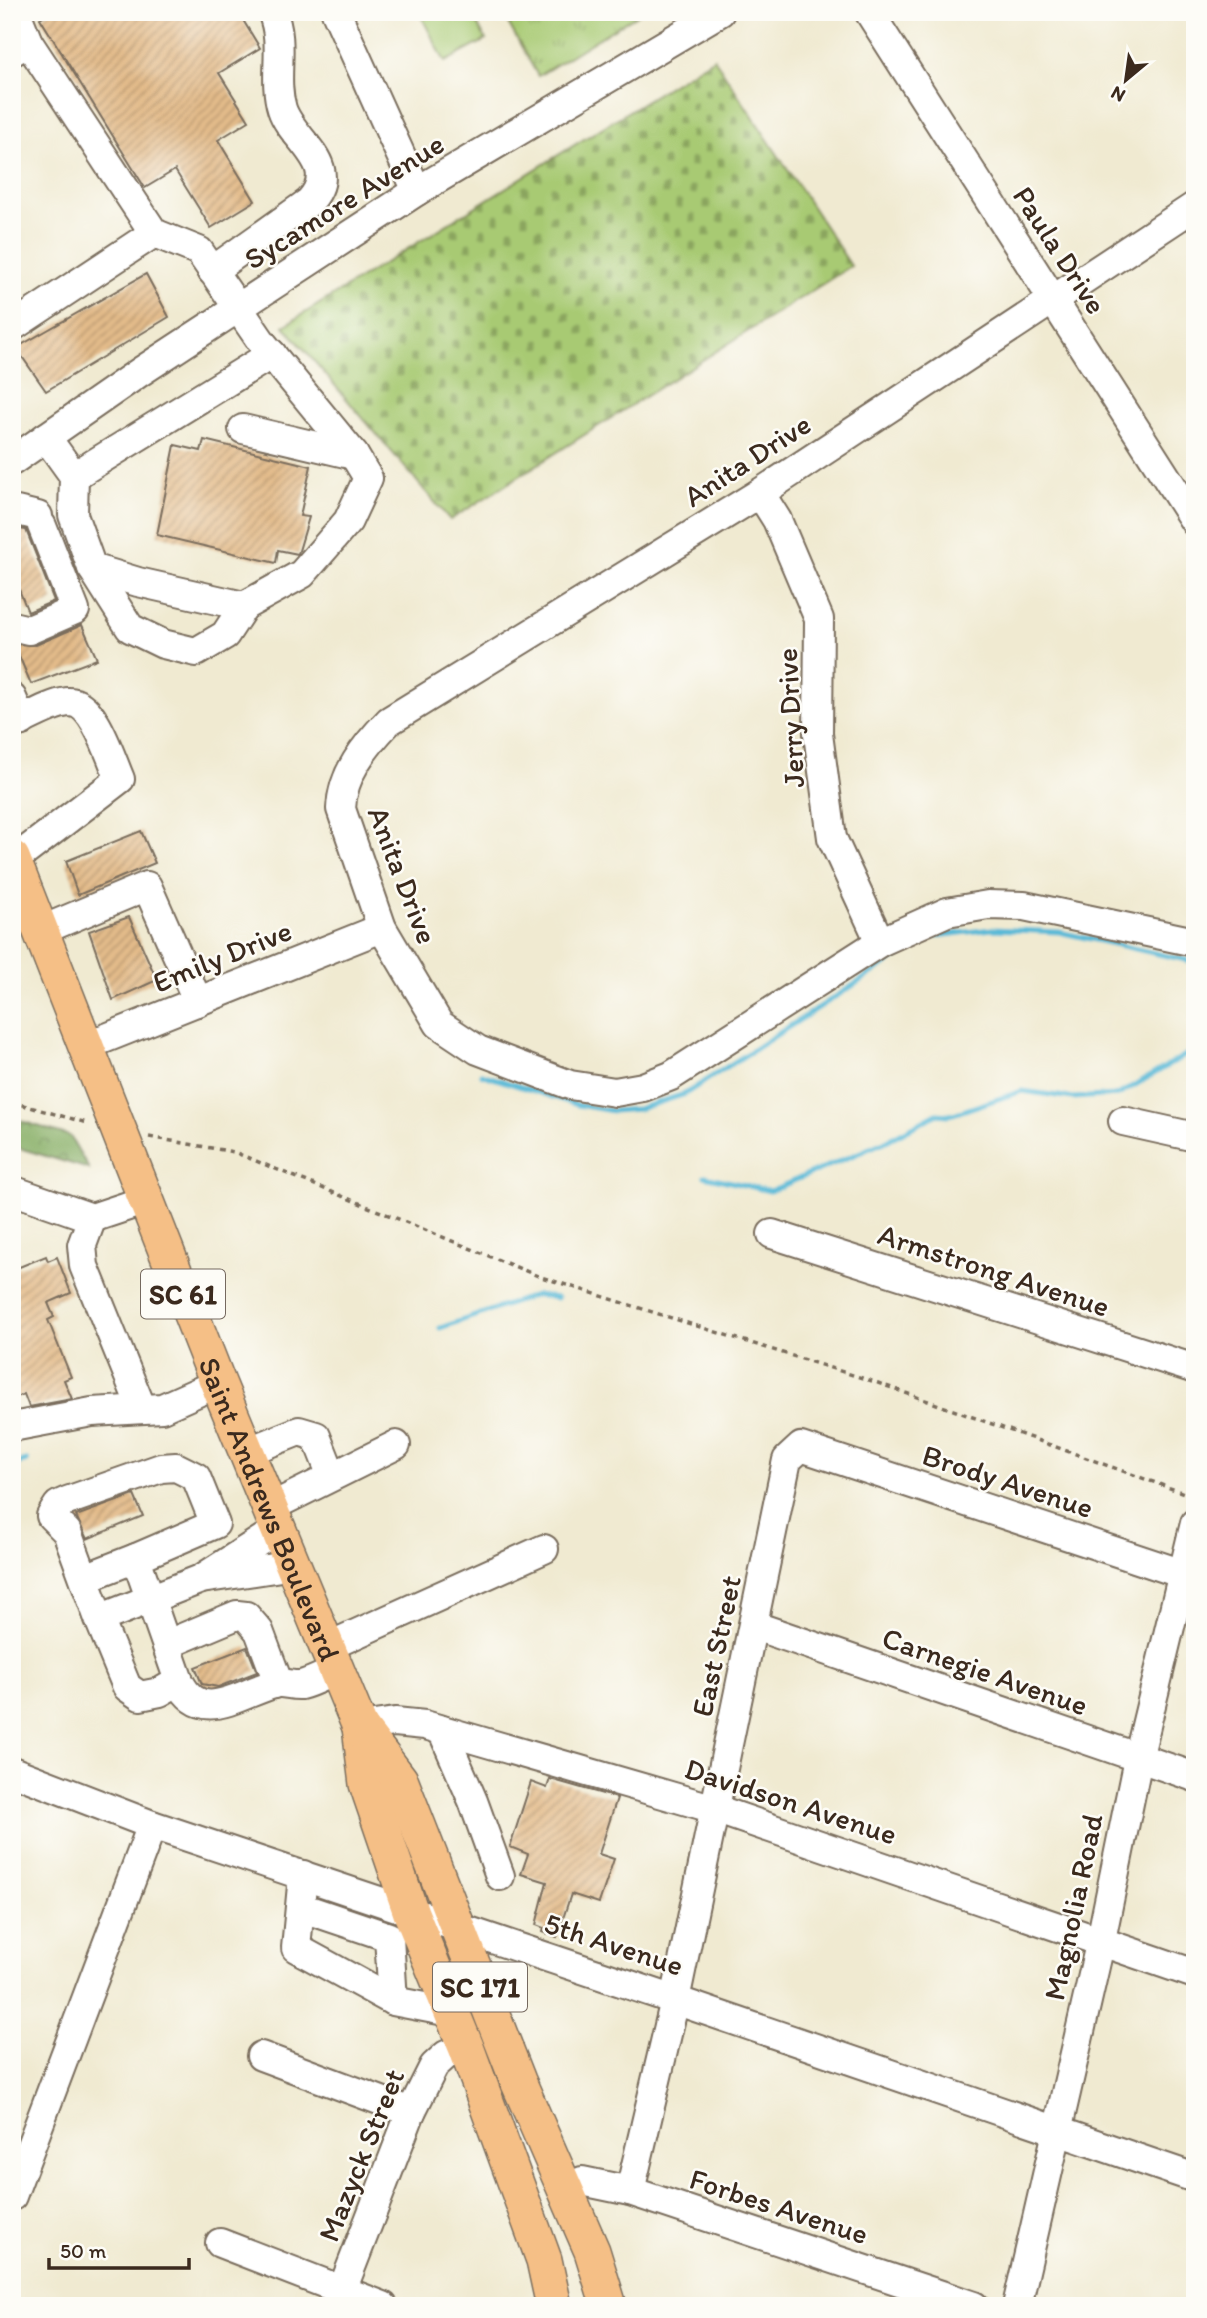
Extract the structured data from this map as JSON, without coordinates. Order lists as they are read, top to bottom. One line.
{"streets":{"main road":["SC 61","Saint Andrews Boulevard","SC 171"],"street":["Sycamore Avenue","Paula Drive","Anita Drive","Jerry Drive","Emily Drive","Armstrong Avenue","Brody Avenue","East Street","Carnegie Avenue","Davidson Avenue","Magnolia Road","5th Avenue","Mazyck Street","Forbes Avenue"]},"crossings":[["Paula Drive","Anita Drive"],["Anita Drive","Jerry Drive"],["Anita Drive","Emily Drive"],["Emily Drive","Saint Andrews Boulevard"],["Brody Avenue","East Street"],["Brody Avenue","Magnolia Road"],["Saint Andrews Boulevard","Davidson Avenue"],["Saint Andrews Boulevard","5th Avenue"],["Saint Andrews Boulevard","Mazyck Street"],["Saint Andrews Boulevard","Forbes Avenue"],["East Street","Carnegie Avenue"],["East Street","Davidson Avenue"],["East Street","5th Avenue"],["East Street","Forbes Avenue"],["Carnegie Avenue","Magnolia Road"],["Davidson Avenue","Magnolia Road"],["Magnolia Road","5th Avenue"]],"scale_bar":"50 m","north":"bottom left"}
